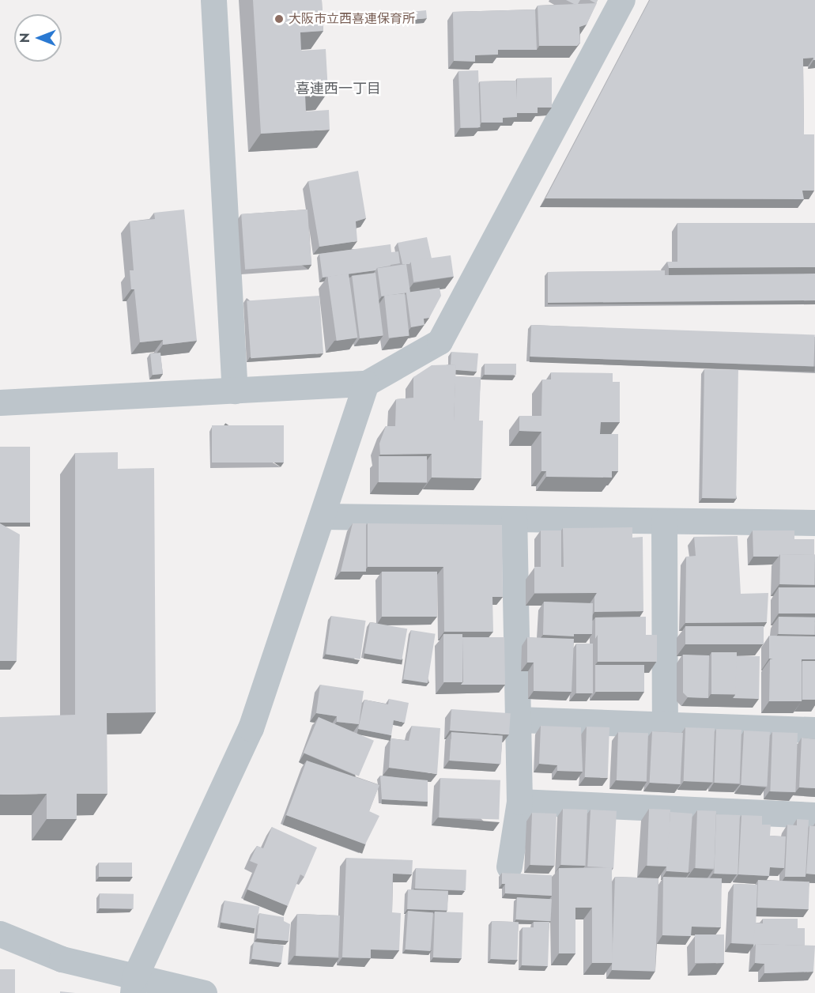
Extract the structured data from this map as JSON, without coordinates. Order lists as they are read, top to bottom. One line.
{"districts":["喜連西一丁目"],"places":["大阪市立西喜連保育所"],"north":"left"}
